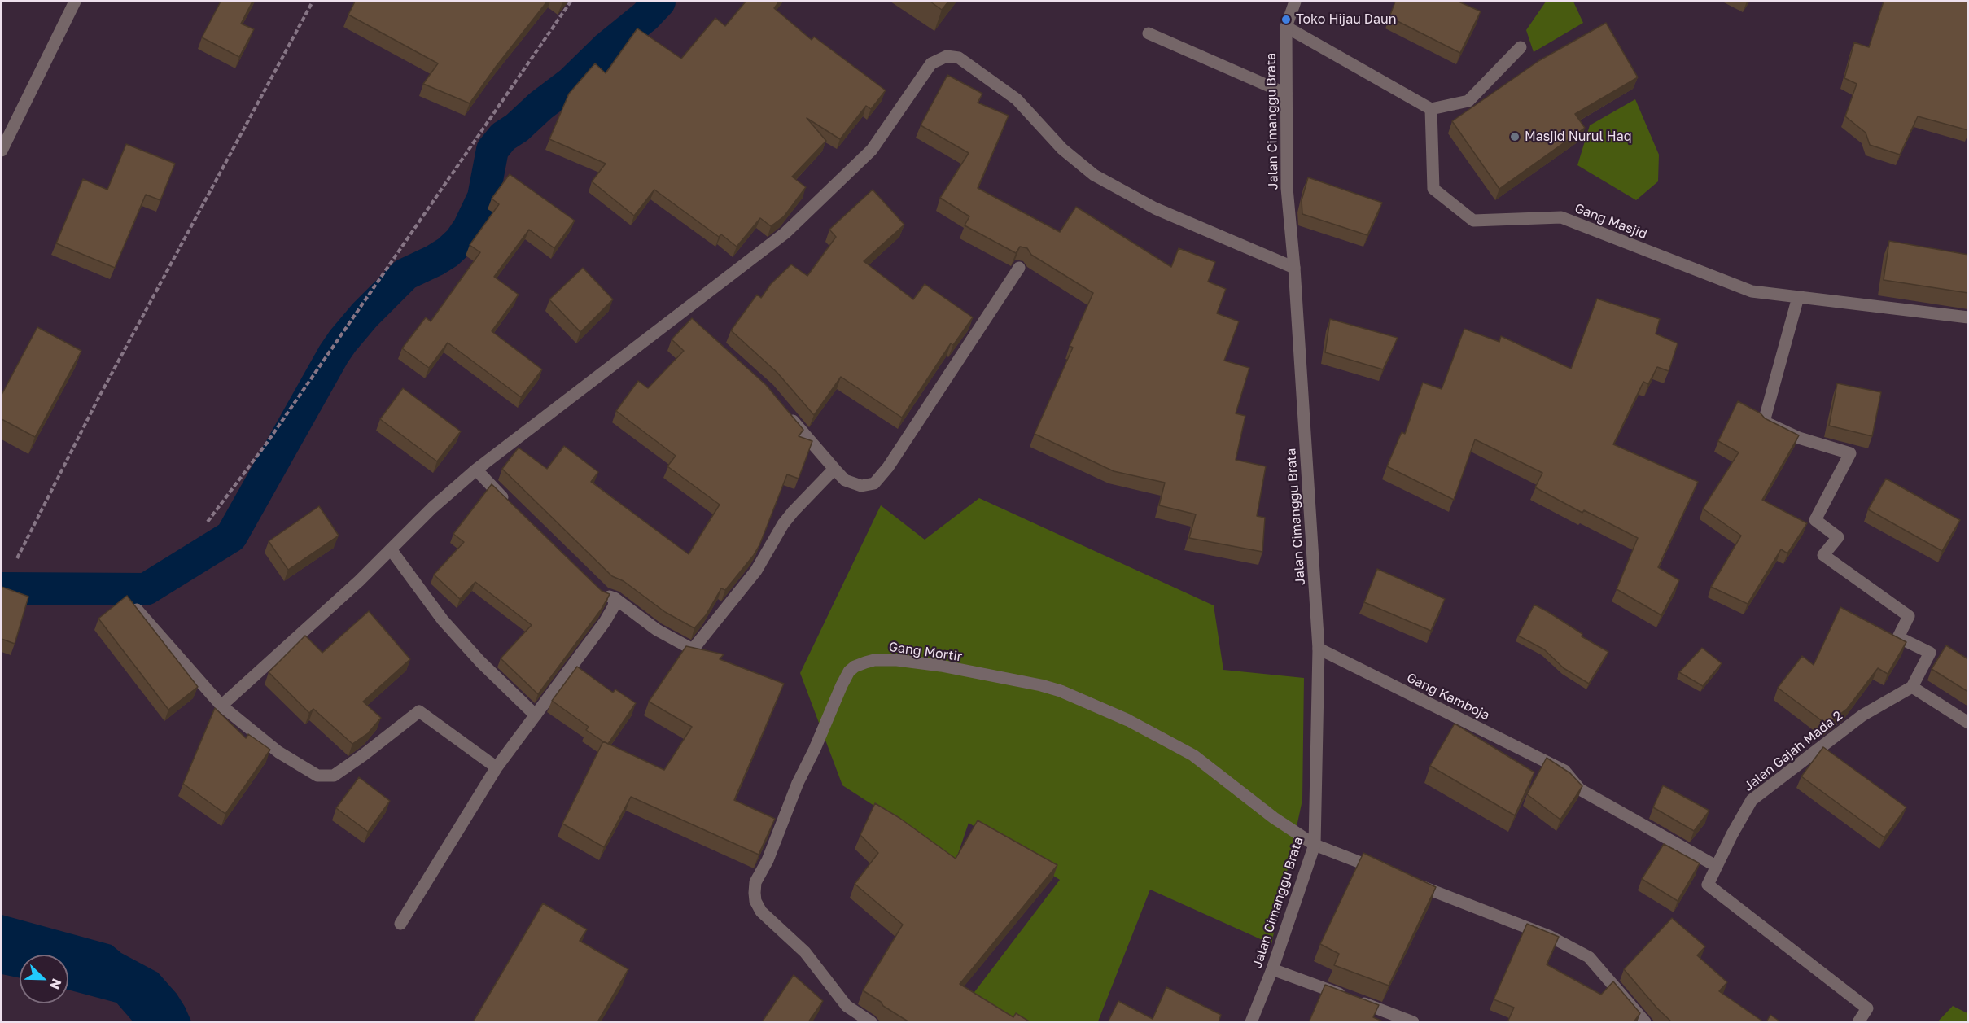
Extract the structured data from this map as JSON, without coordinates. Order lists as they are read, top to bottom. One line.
{"streets":{"street":["Jalan Cimanggu Brata","Gang Masjid","Gang Mortir","Gang Kamboja","Jalan Gajah Mada 2"]},"crossings":[["Jalan Cimanggu Brata","Gang Mortir"],["Jalan Cimanggu Brata","Gang Kamboja"],["Gang Kamboja","Jalan Gajah Mada 2"]],"places":["Toko Hijau Daun","Masjid Nurul Haq"],"north":"bottom right"}
